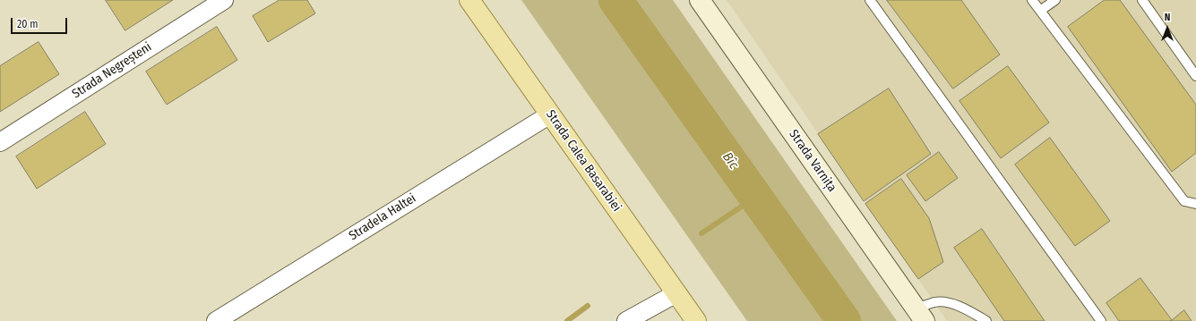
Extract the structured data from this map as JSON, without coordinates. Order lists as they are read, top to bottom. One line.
{"streets":{"main road":["Strada Calea Basarabiei"],"street":["Strada Negreșteni","Strada Varnița","Stradela Haltei"]},"crossings":[["Strada Calea Basarabiei","Stradela Haltei"]],"water":["Bîc"],"scale_bar":"20 m","north":"top"}
